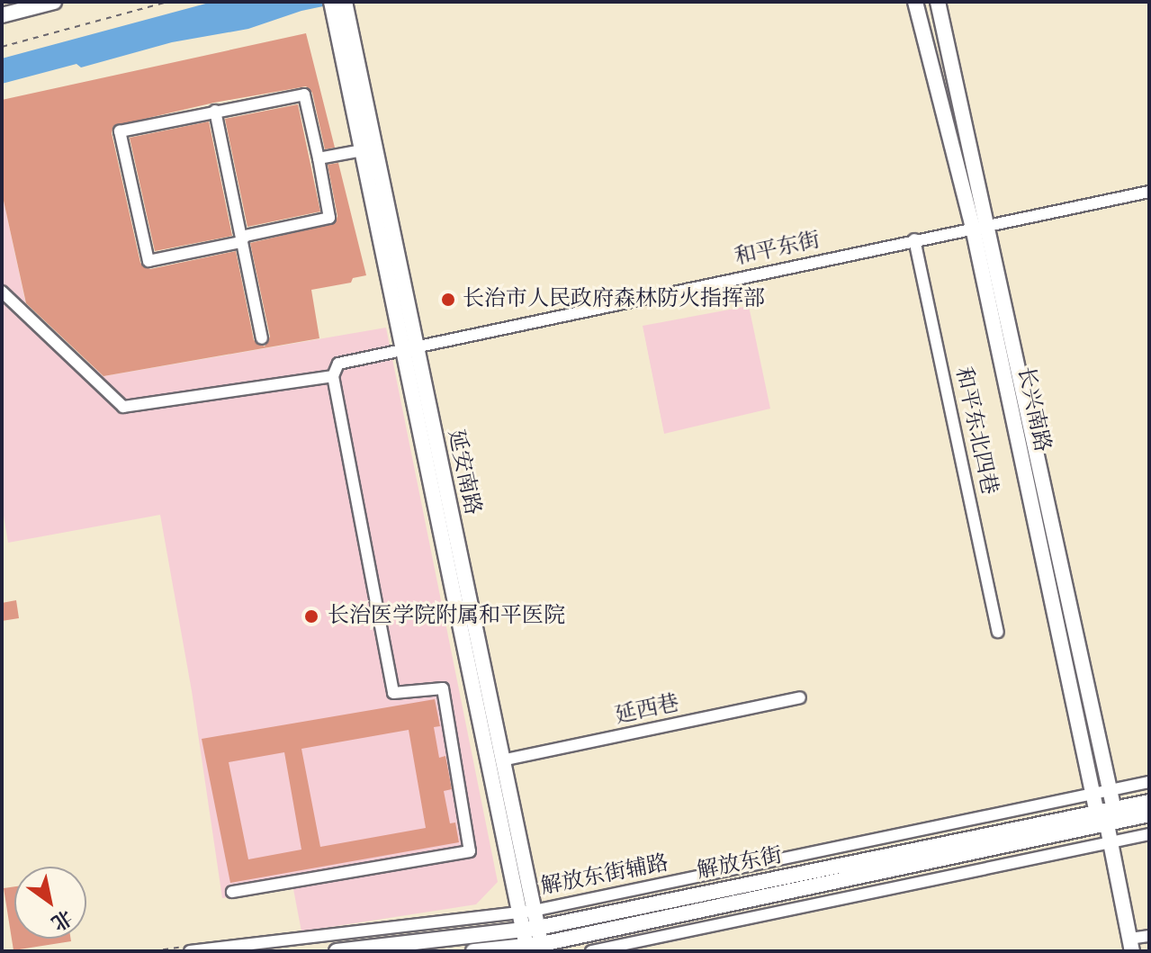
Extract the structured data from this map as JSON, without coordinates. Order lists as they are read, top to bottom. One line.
{"streets":{"main road":["长兴南路","延安南路","解放东街"],"street":["和平东街","和平东北四巷","延西巷","解放东街辅路"]},"crossings":[["和平东街","长兴南路"],["和平东街","和平东北四巷"],["和平东街","延安南路"],["长兴南路","解放东街"],["长兴南路","解放东街辅路"],["延安南路","延西巷"],["延安南路","解放东街"],["延安南路","解放东街辅路"]],"places":["长治市人民政府森林防火指挥部","长治医学院附属和平医院"],"north":"bottom right"}
